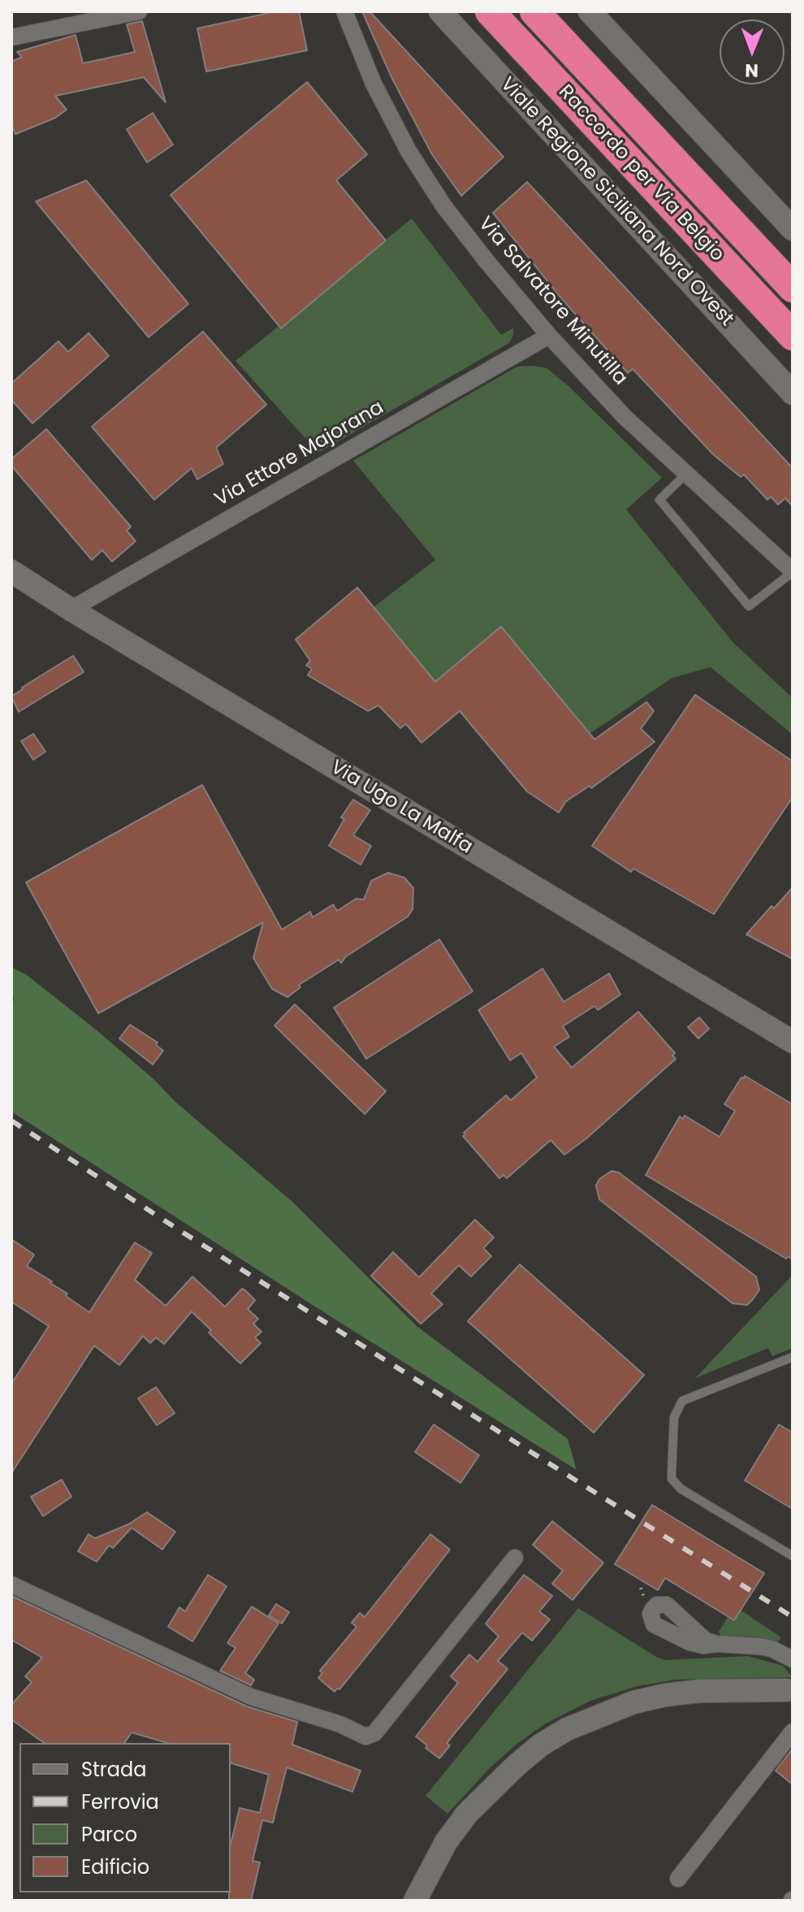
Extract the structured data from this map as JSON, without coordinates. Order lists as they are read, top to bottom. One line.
{"streets":{"highway":["Raccordo per Via Belgio"],"street":["Viale Regione Siciliana Nord Ovest","Via Salvatore Minutilla","Via Ettore Majorana","Via Ugo La Malfa"]},"crossings":[["Via Salvatore Minutilla","Via Ettore Majorana"],["Via Ettore Majorana","Via Ugo La Malfa"]],"legend":["Strada","Ferrovia","Parco","Edificio"],"north":"bottom"}
